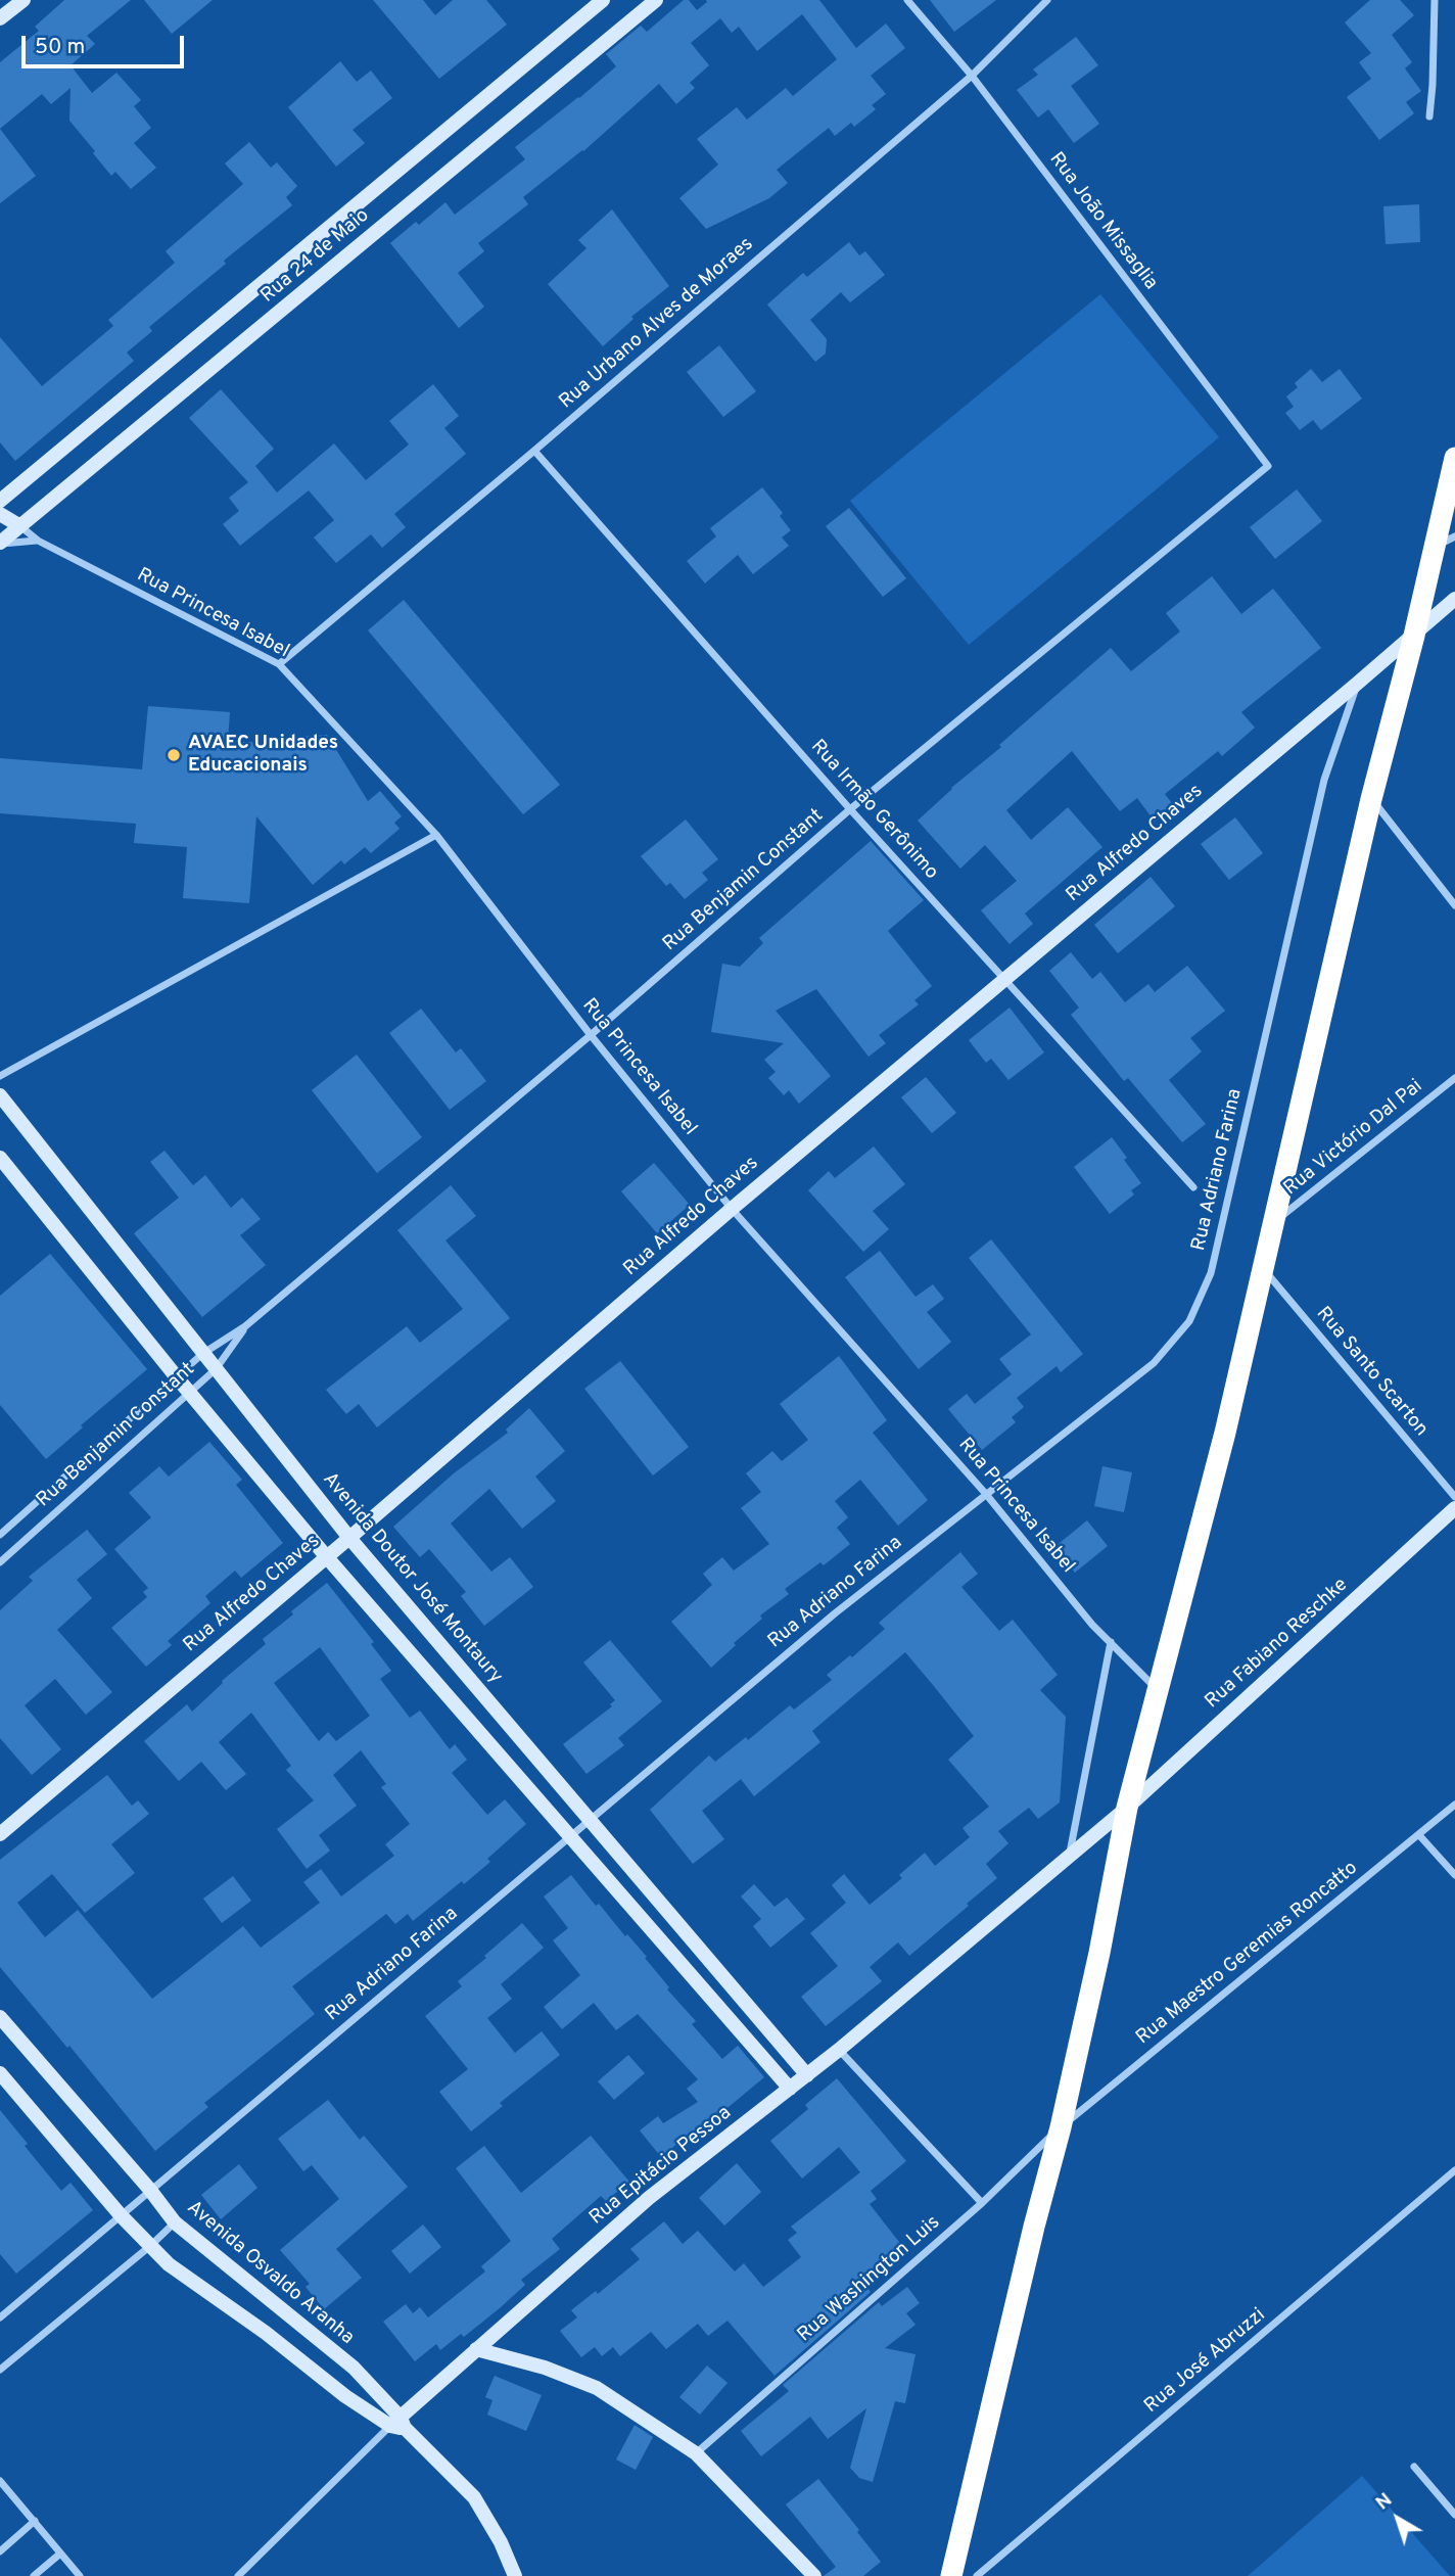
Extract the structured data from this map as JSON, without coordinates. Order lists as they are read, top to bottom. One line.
{"streets":{"street":["Rua João Missaglia","Rua 24 de Maio","Rua Urbano Alves de Moraes","Rua Princesa Isabel","Rua Irmão Gerônimo","Rua Alfredo Chaves","Rua Benjamin Constant","Rua Victório Dal Pai","Rua Adriano Farina","Rua Santo Scarton","Avenida Doutor José Montaury","Rua Fabiano Reschke","Rua Maestro Geremias Roncatto","Rua Epitácio Pessoa","Avenida Osvaldo Aranha","Rua Washington Luis","Rua José Abruzzi"]},"crossings":[["Rua João Missaglia","Rua Urbano Alves de Moraes"],["Rua João Missaglia","Rua Benjamin Constant"],["Rua 24 de Maio","Rua Princesa Isabel"],["Rua Urbano Alves de Moraes","Rua Princesa Isabel"],["Rua Urbano Alves de Moraes","Rua Irmão Gerônimo"],["Rua Princesa Isabel","Rua Alfredo Chaves"],["Rua Princesa Isabel","Rua Benjamin Constant"],["Rua Princesa Isabel","Rua Adriano Farina"],["Rua Irmão Gerônimo","Rua Alfredo Chaves"],["Rua Irmão Gerônimo","Rua Benjamin Constant"],["Rua Alfredo Chaves","Rua Adriano Farina"],["Rua Alfredo Chaves","Avenida Doutor José Montaury"],["Rua Benjamin Constant","Avenida Doutor José Montaury"],["Rua Adriano Farina","Avenida Doutor José Montaury"],["Rua Adriano Farina","Avenida Osvaldo Aranha"],["Avenida Doutor José Montaury","Rua Epitácio Pessoa"],["Rua Fabiano Reschke","Rua Epitácio Pessoa"],["Rua Maestro Geremias Roncatto","Rua Washington Luis"],["Rua Epitácio Pessoa","Avenida Osvaldo Aranha"]],"places":["AVAEC Unidades Educacionais"],"scale_bar":"50 m","north":"top left"}
